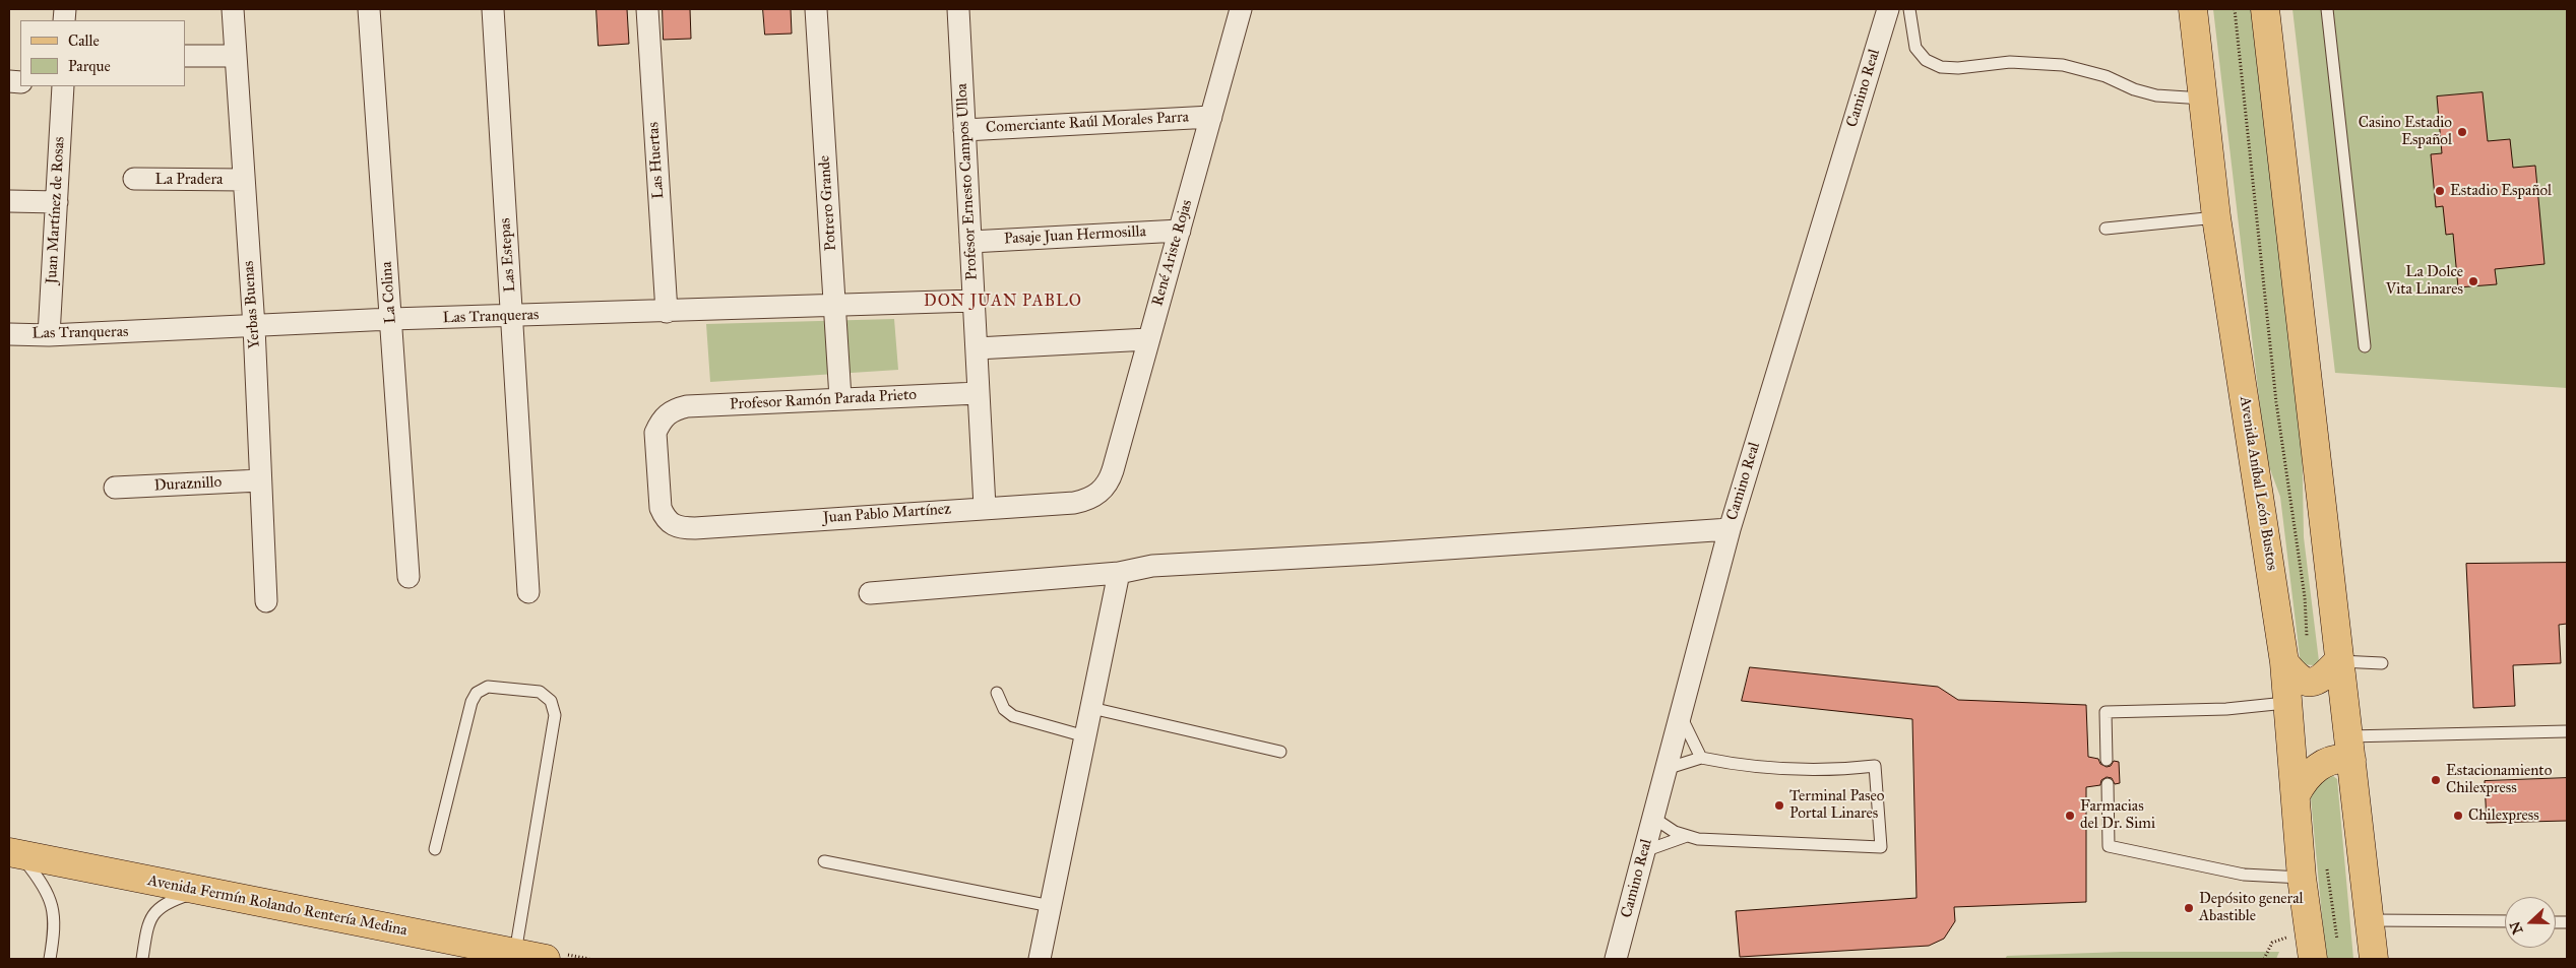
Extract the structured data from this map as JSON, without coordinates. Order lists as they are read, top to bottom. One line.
{"streets":{"main road":["Avenida Aníbal León Bustos","Avenida Fermín Rolando Rentería Medina"],"street":["Camino Real","Comerciante Raúl Morales Parra","Las Huertas","La Pradera","Profesor Ernesto Campos Ulloa","Potrero Grande","Juan Martínez de Rosas","Pasaje Juan Hermosilla","René Ariste Rojas","Las Estepas","La Colina","Yerbas Buenas","Las Tranqueras","Profesor Ramón Parada Prieto","Duraznillo","Juan Pablo Martínez"]},"crossings":[["Comerciante Raúl Morales Parra","Profesor Ernesto Campos Ulloa"],["Comerciante Raúl Morales Parra","René Ariste Rojas"],["Las Huertas","Las Tranqueras"],["La Pradera","Yerbas Buenas"],["Profesor Ernesto Campos Ulloa","Pasaje Juan Hermosilla"],["Profesor Ernesto Campos Ulloa","Las Tranqueras"],["Profesor Ernesto Campos Ulloa","Profesor Ramón Parada Prieto"],["Profesor Ernesto Campos Ulloa","Juan Pablo Martínez"],["Potrero Grande","Las Tranqueras"],["Potrero Grande","Profesor Ramón Parada Prieto"],["Juan Martínez de Rosas","Las Tranqueras"],["Pasaje Juan Hermosilla","René Ariste Rojas"],["René Ariste Rojas","Juan Pablo Martínez"],["Las Estepas","Las Tranqueras"],["La Colina","Las Tranqueras"],["Yerbas Buenas","Las Tranqueras"],["Yerbas Buenas","Duraznillo"],["Profesor Ramón Parada Prieto","Juan Pablo Martínez"]],"districts":["DON JUAN PABLO"],"places":["Casino Estadio Español","Estadio Español","La Dolce Vita Linares","Estacionamiento Chilexpress","Terminal Paseo Portal Linares","Farmacias del Dr. Simi","Chilexpress","Depósito general Abastible"],"legend":["Calle","Parque"],"north":"left"}
